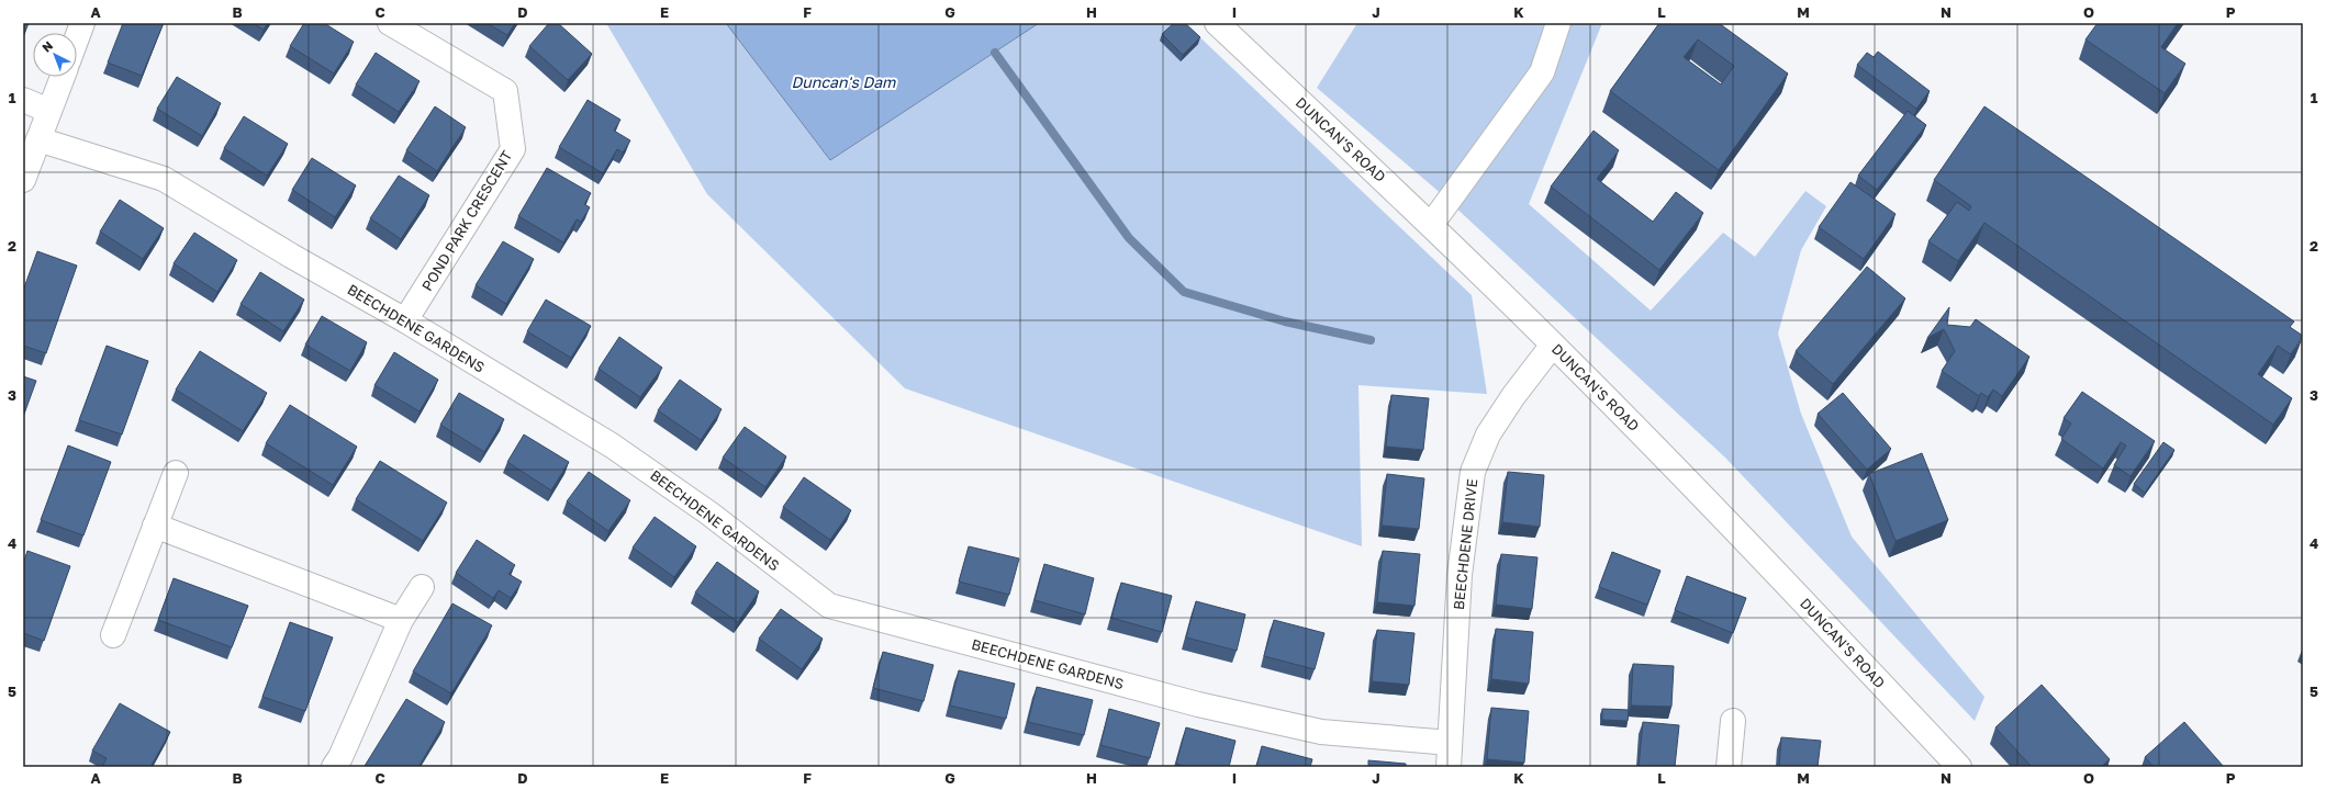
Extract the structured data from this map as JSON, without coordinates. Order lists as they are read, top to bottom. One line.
{"streets":{"street":["DUNCAN'S ROAD","POND PARK CRESCENT","BEECHDENE GARDENS","BEECHDENE DRIVE"]},"crossings":[["DUNCAN'S ROAD","BEECHDENE DRIVE"],["POND PARK CRESCENT","BEECHDENE GARDENS"],["BEECHDENE GARDENS","BEECHDENE DRIVE"]],"water":["Duncan's Dam"],"north":"top left","grid":{"columns":["A","B","C","D","E","F","G","H","I","J","K","L","M","N","O","P"],"rows":["1","2","3","4","5"]}}
